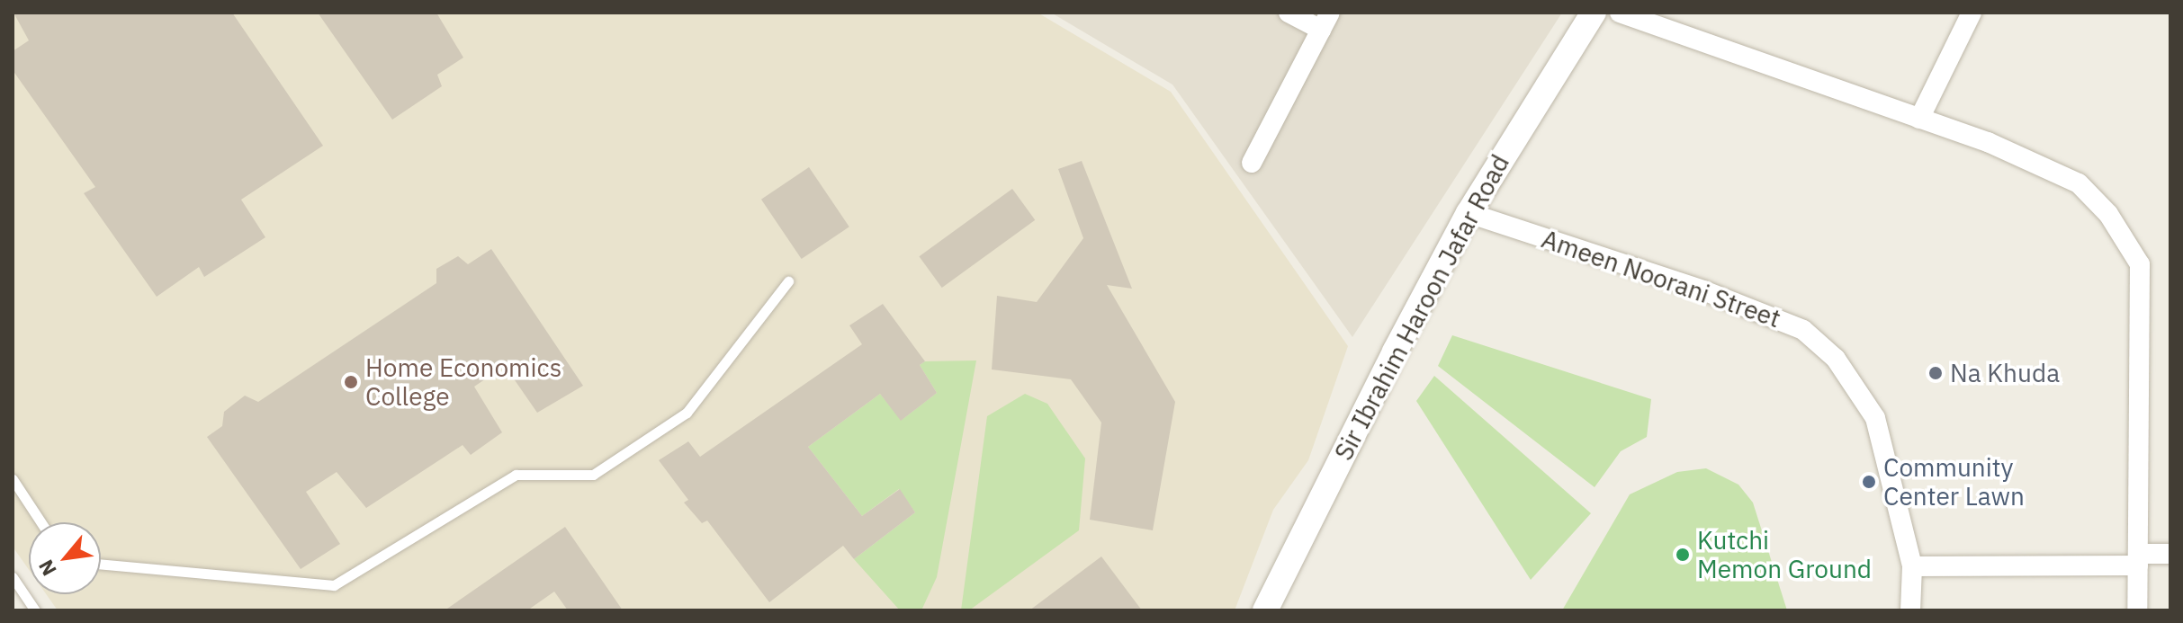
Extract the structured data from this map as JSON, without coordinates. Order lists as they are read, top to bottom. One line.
{"streets":{"street":["Ameen Noorani Street","Sir Ibrahim Haroon Jafar Road"]},"crossings":[["Ameen Noorani Street","Sir Ibrahim Haroon Jafar Road"]],"places":["Na Khuda","Home Economics College","Community Center Lawn","Kutchi Memon Ground"],"north":"bottom left"}
